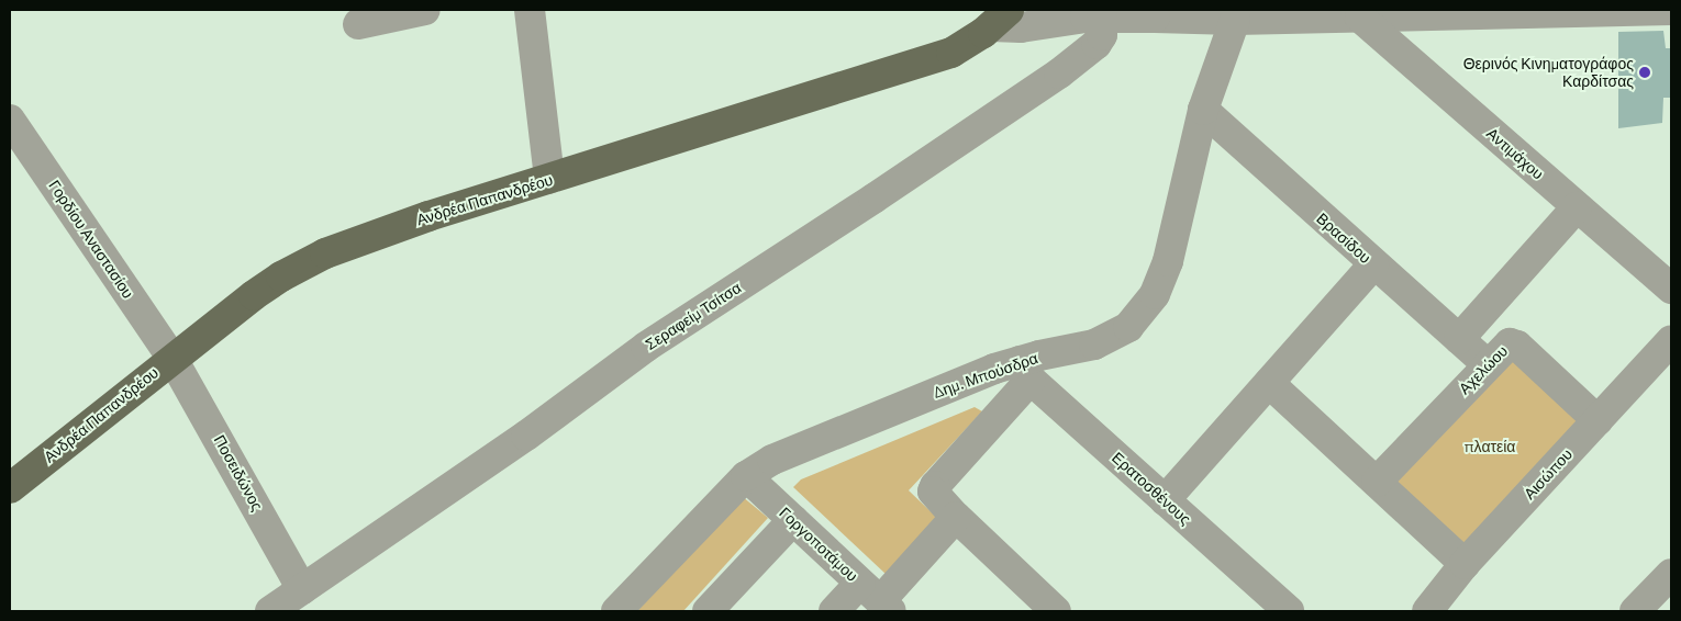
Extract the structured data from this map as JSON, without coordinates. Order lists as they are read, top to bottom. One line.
{"streets":{"main road":["Ανδρέα Παπανδρέου"],"street":["Αντιμάχου","Βρασίδου","Γορδίου Αναστασίου","Σεραφείμ Τσίτσα","Αχελώου","Δημ. Μπούσδρα","Ποσειδώνος","Αισώπου","Ερατοσθένους","Γοργοποτάμου"]},"crossings":[["Ανδρέα Παπανδρέου","Γορδίου Αναστασίου"],["Ανδρέα Παπανδρέου","Ποσειδώνος"],["Βρασίδου","Αχελώου"],["Βρασίδου","Δημ. Μπούσδρα"],["Γορδίου Αναστασίου","Ποσειδώνος"],["Σεραφείμ Τσίτσα","Ποσειδώνος"],["Αχελώου","Αισώπου"],["Δημ. Μπούσδρα","Ερατοσθένους"],["Δημ. Μπούσδρα","Γοργοποτάμου"]],"parks":["πλατεία"],"places":["Θερινός Κινηματογράφος Καρδίτσας"]}
